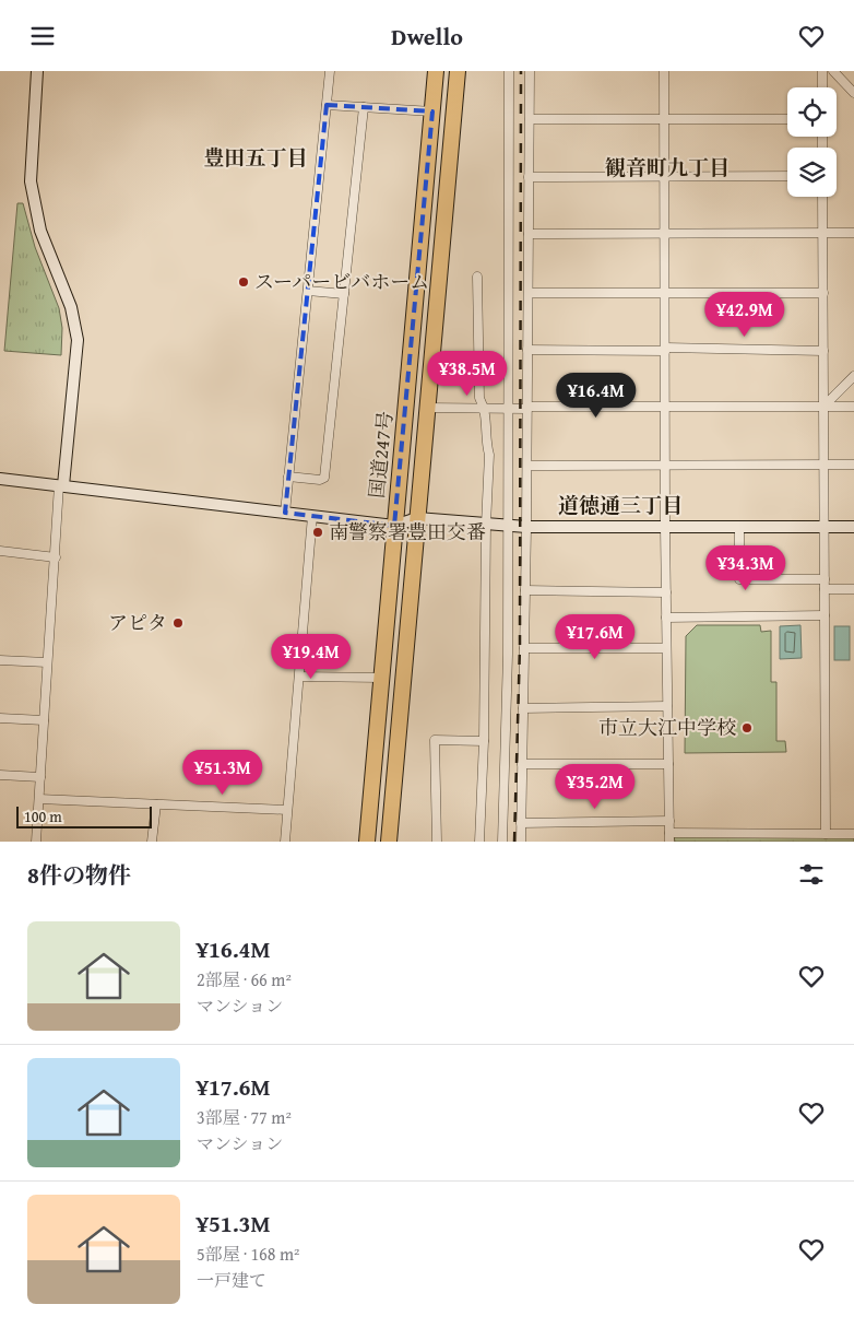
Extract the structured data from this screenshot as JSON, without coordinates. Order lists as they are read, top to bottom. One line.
{"streets":{"highway":["国道247号"]},"districts":["豊田五丁目","観音町九丁目","道徳通三丁目"],"places":["スーパービバホーム","南警察署豊田交番","アピタ","市立大江中学校"],"scale_bar":"100 m","page":{"header":"Dwello","price":["¥42.9M","¥38.5M","¥16.4M","¥34.3M","¥17.6M","¥19.4M","¥51.3M","¥35.2M"],"scale":"100 m","heading":"8件の物件","list":[{"name":"¥16.4M","note":"2部屋 · 66 m² · マンション"},{"name":"¥17.6M","note":"3部屋 · 77 m² · マンション"},{"name":"¥51.3M","note":"5部屋 · 168 m² · 一戸建て"}]}}
